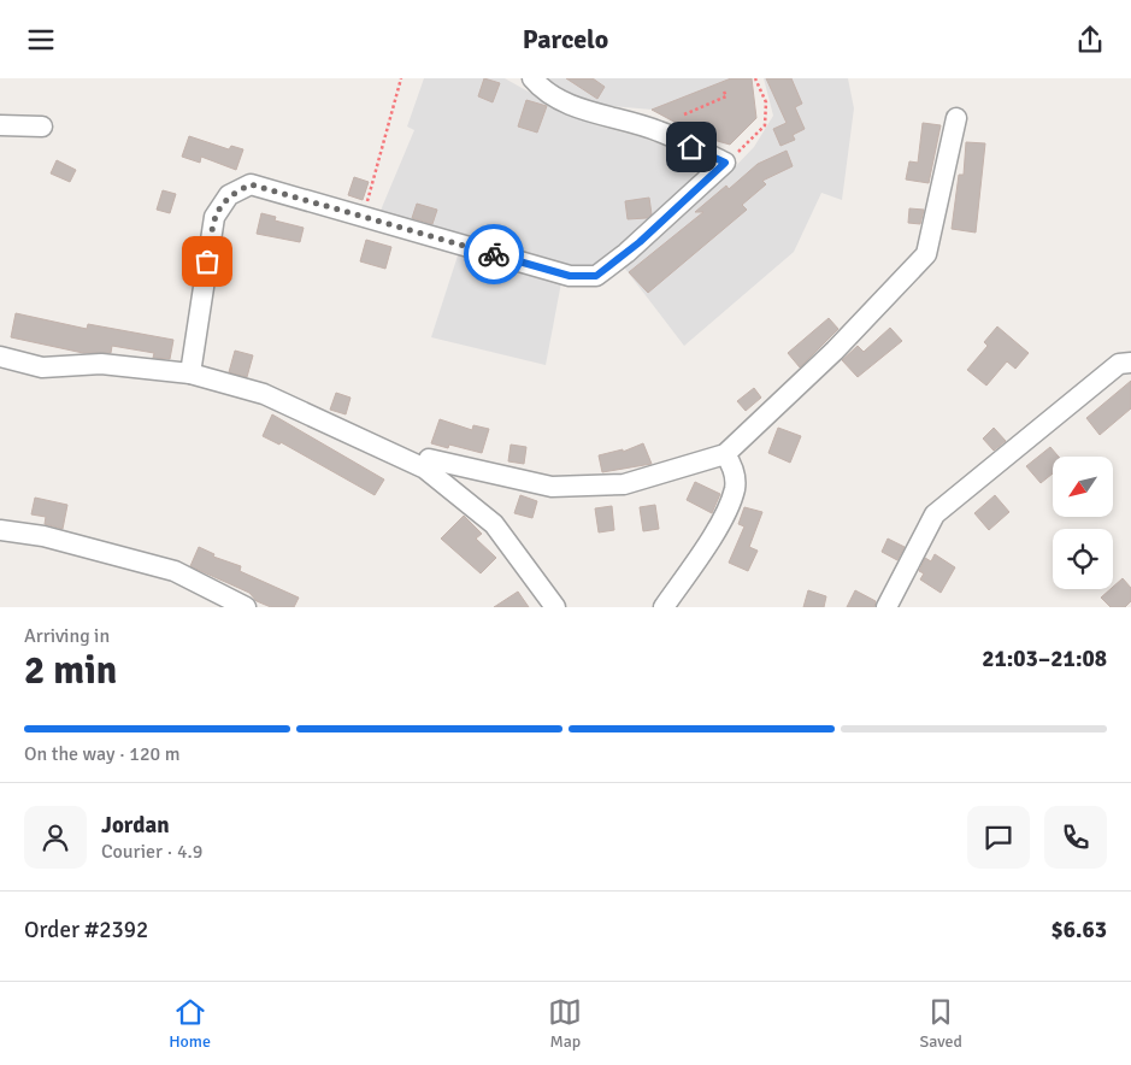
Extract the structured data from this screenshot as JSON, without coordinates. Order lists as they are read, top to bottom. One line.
{"north":"bottom left","page":{"header":"Parcelo","heading":["2 min","Arriving in","21:03–21:08"],"panel":["Jordan","Courier · 4.9","Order #2392","$6.63"],"bar":"On the way · 120 m","tabs":["Home","Map","Saved"]}}
